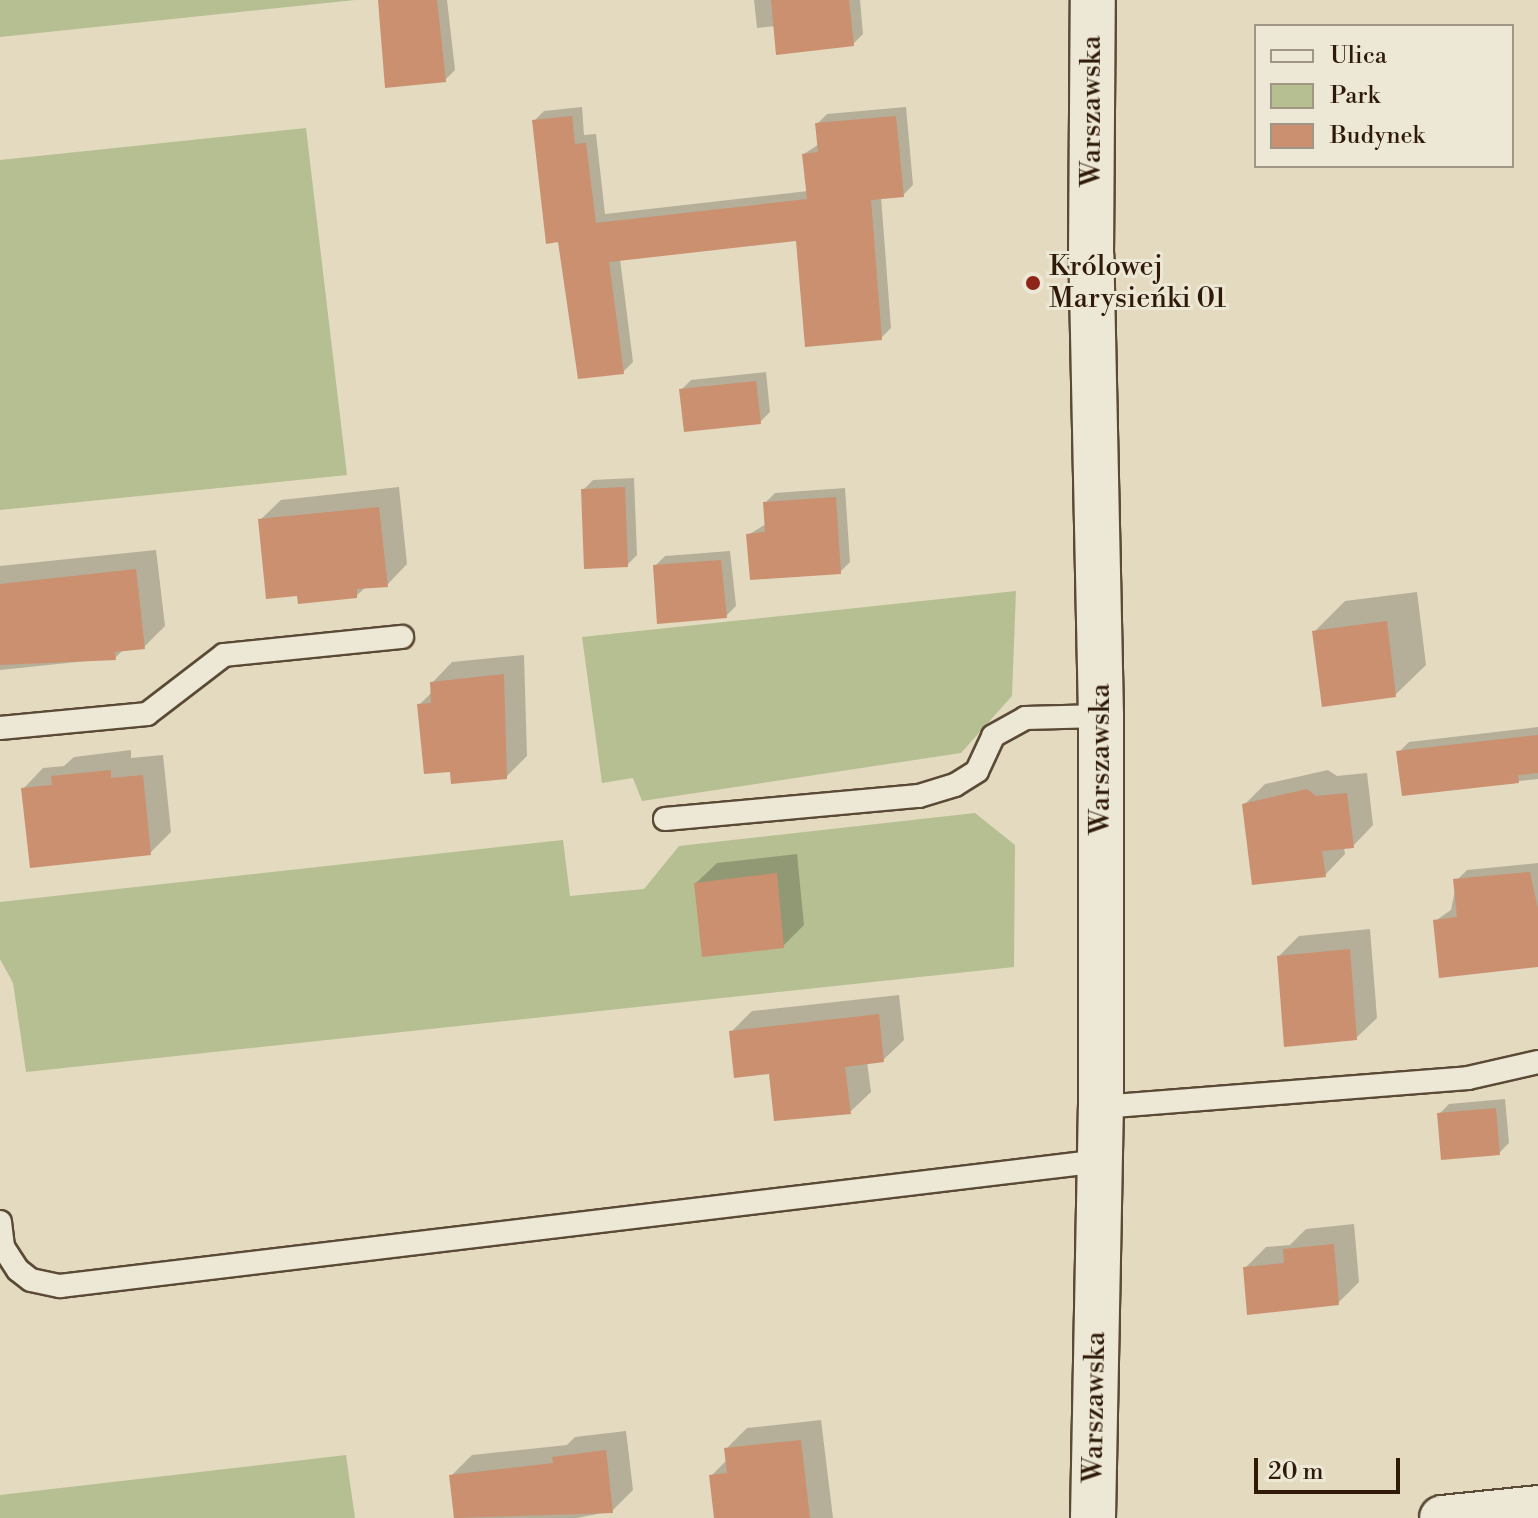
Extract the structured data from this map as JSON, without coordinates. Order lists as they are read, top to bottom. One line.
{"streets":{"main road":["Warszawska"]},"places":["Królowej Marysieńki 01"],"legend":["Ulica","Park","Budynek"],"scale_bar":"20 m"}
